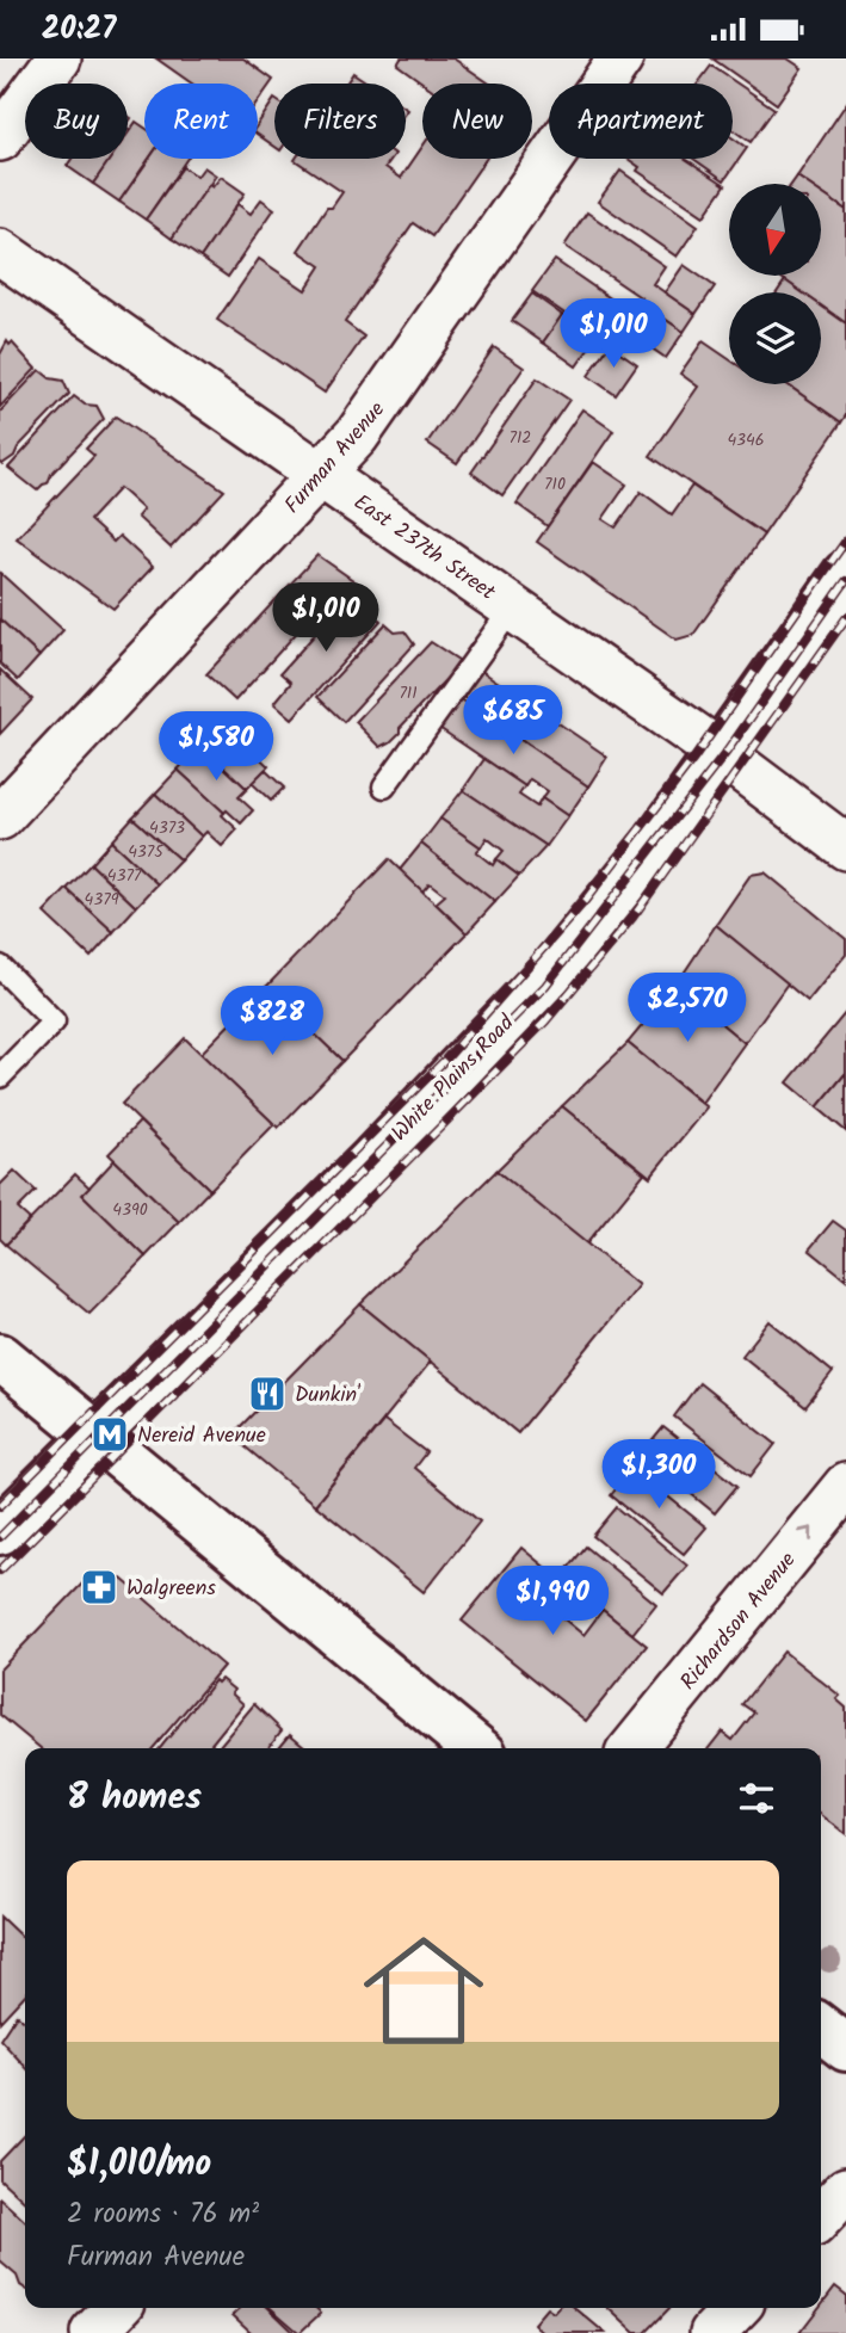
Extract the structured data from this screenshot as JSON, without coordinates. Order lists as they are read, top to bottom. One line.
{"streets":{"main road":["White Plains Road"],"street":["Furman Avenue","East 237th Street","Richardson Avenue"]},"crossings":[["Furman Avenue","East 237th Street"],["East 237th Street","White Plains Road"]],"one_way":["Richardson Avenue"],"places":{"restaurant":["Dunkin'"],"metro station":["Nereid Avenue"],"pharmacy":["Walgreens"]},"house_numbers":["712","4346","710","711","4373","4375","4377","4379","4390"],"north":"bottom","page":{"status":"20:27","chip":["Buy","Rent","Filters","New","Apartment"],"price":["$1,010","$1,010","$685","$1,580","$2,570","$828","$1,300","$1,990"],"heading":"8 homes","list":[{"name":"$1,010/mo","note":"2 rooms · 76 m² · Furman Avenue"}]}}
